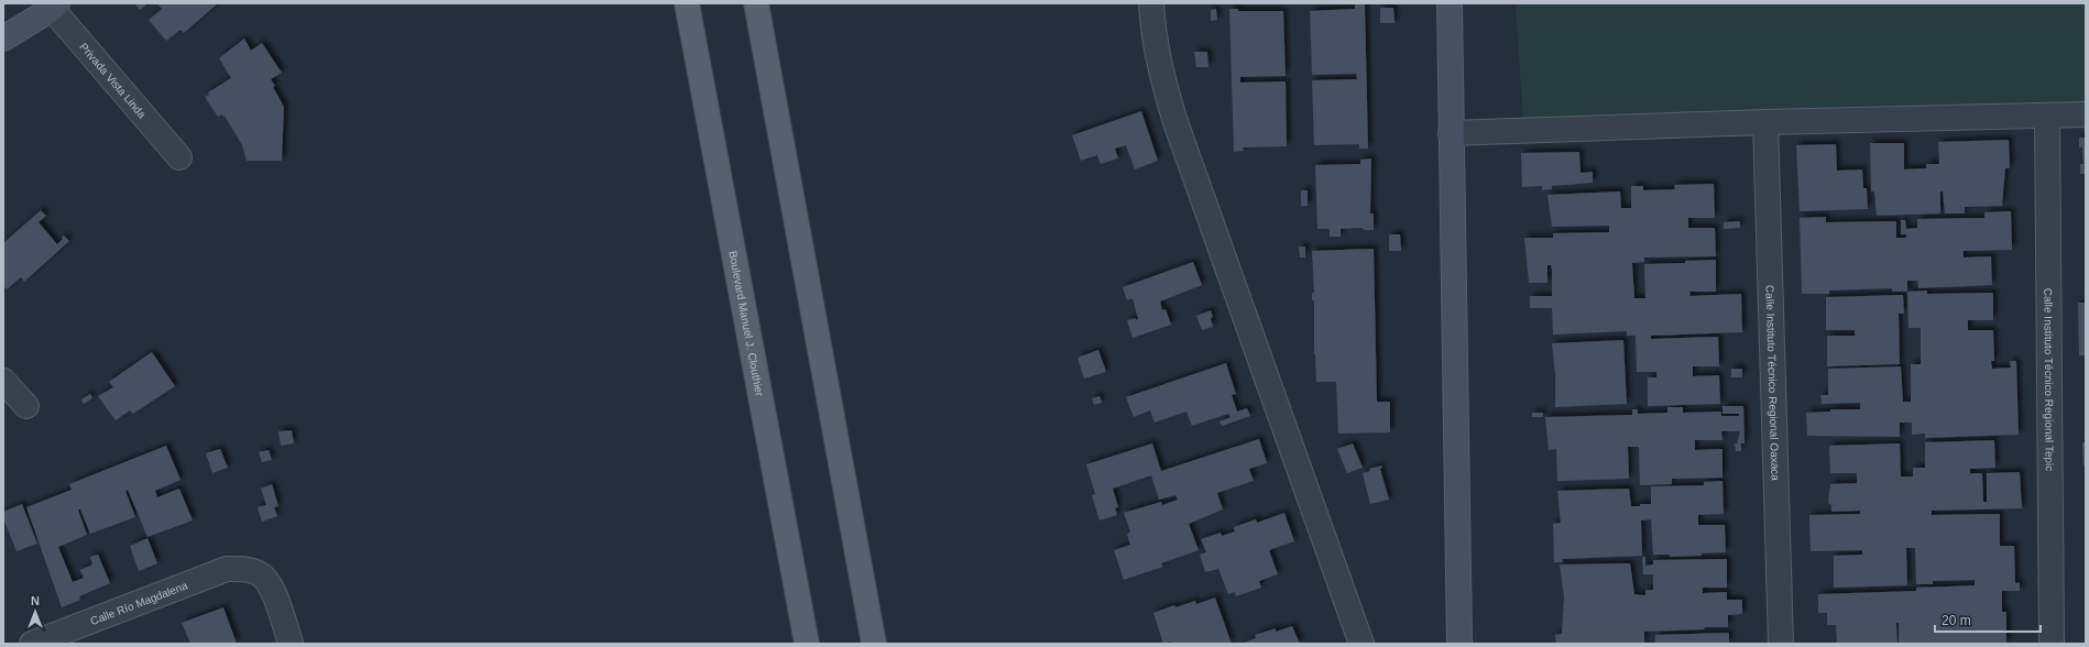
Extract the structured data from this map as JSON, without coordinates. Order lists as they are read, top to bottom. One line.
{"streets":{"main road":["Boulevard Manuel J. Clouthier"],"street":["Privada Vista Linda","Calle Instituto Técnico Regional Tepic","Calle Instituto Técnico Regional Oaxaca","Calle Río Magdalena"]},"scale_bar":"20 m","north":"top"}
